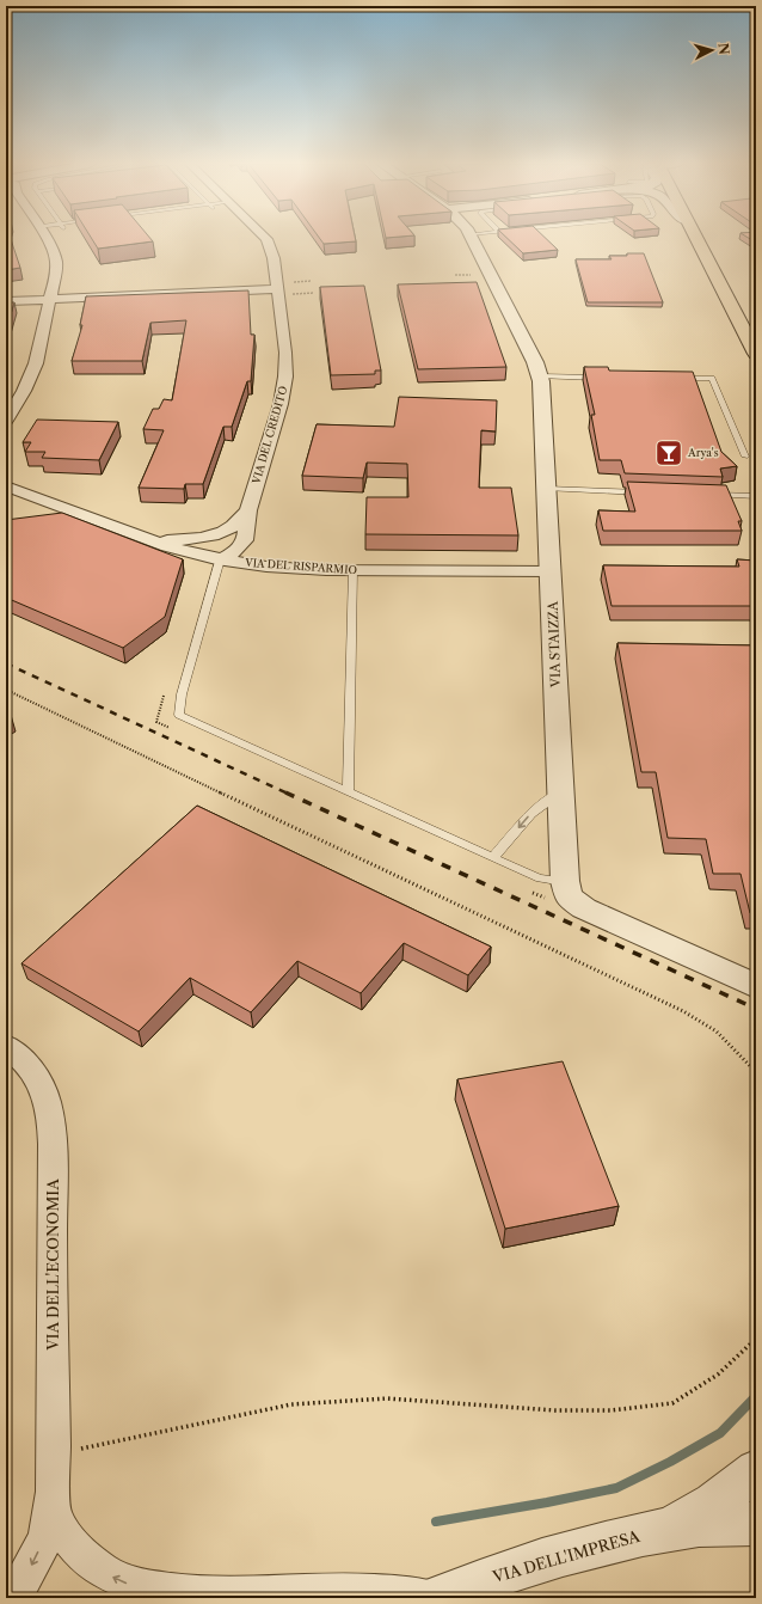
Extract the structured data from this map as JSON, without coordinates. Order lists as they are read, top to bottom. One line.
{"streets":{"street":["VIA DEL CREDITO","VIA DEL RISPARMIO","VIA STAIZZA","VIA DELL'ECONOMIA","VIA DELL'IMPRESA"]},"crossings":[["VIA DEL RISPARMIO","VIA STAIZZA"],["VIA DELL'ECONOMIA","VIA DELL'IMPRESA"]],"places":{"bar":["Arya's"]},"north":"right"}
